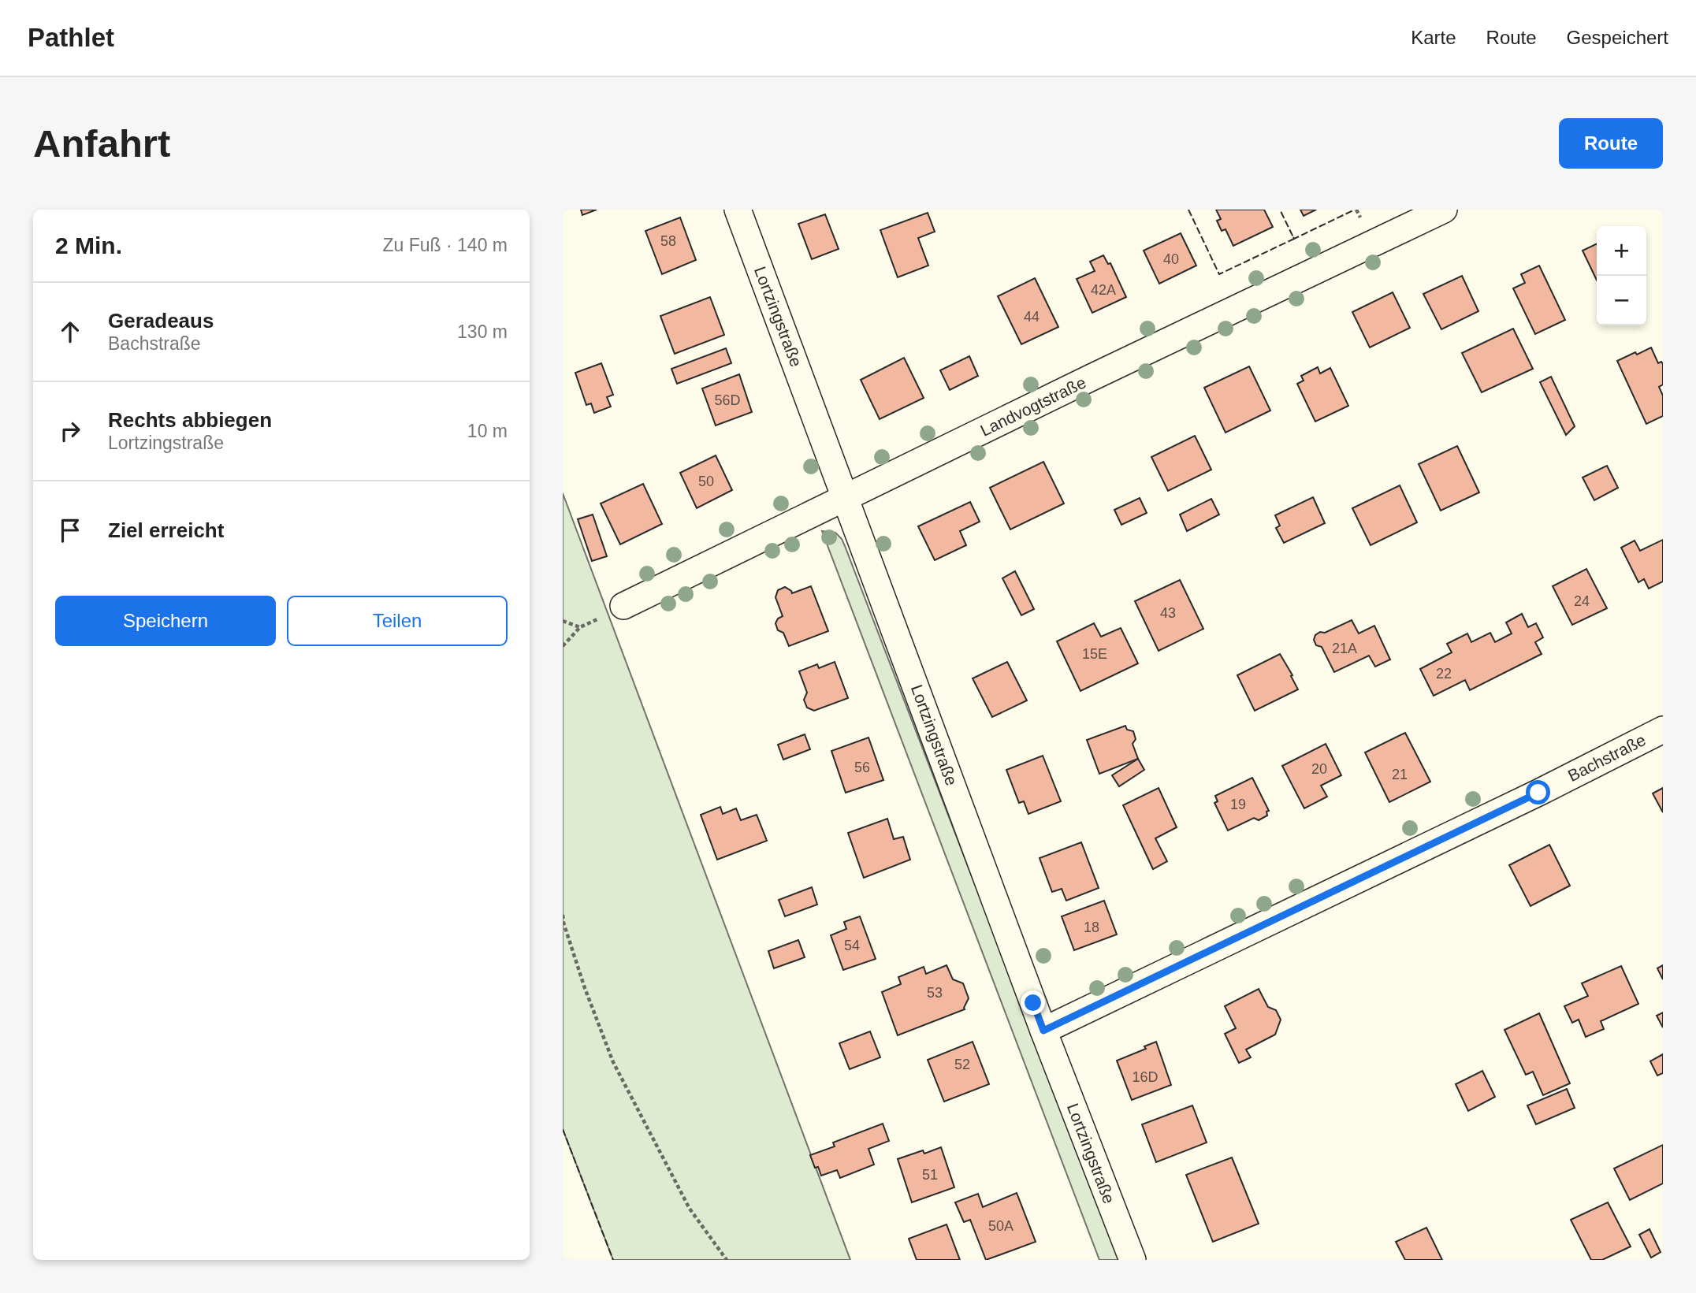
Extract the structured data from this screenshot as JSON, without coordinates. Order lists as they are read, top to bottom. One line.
{"streets":{"street":["Lortzingstraße","Landvogtstraße","Bachstraße"]},"crossings":[["Lortzingstraße","Landvogtstraße"],["Lortzingstraße","Bachstraße"]],"house_numbers":["58","40","42A","44","56D","50","24","43","21A","15E","22","56","20","21","19","18","54","53","52","16D","51","50A"],"page":{"header":"Pathlet","nav":["Karte","Route","Gespeichert"],"buttons":["Route",["Speichern","Teilen"]],"title":"Anfahrt","heading":["2 Min.","Zu Fuß · 140 m"],"map_buttons":["+","−"],"list":[["Geradeaus","Bachstraße","130 m"],["Rechts abbiegen","Lortzingstraße","10 m"],"Ziel erreicht"]}}
